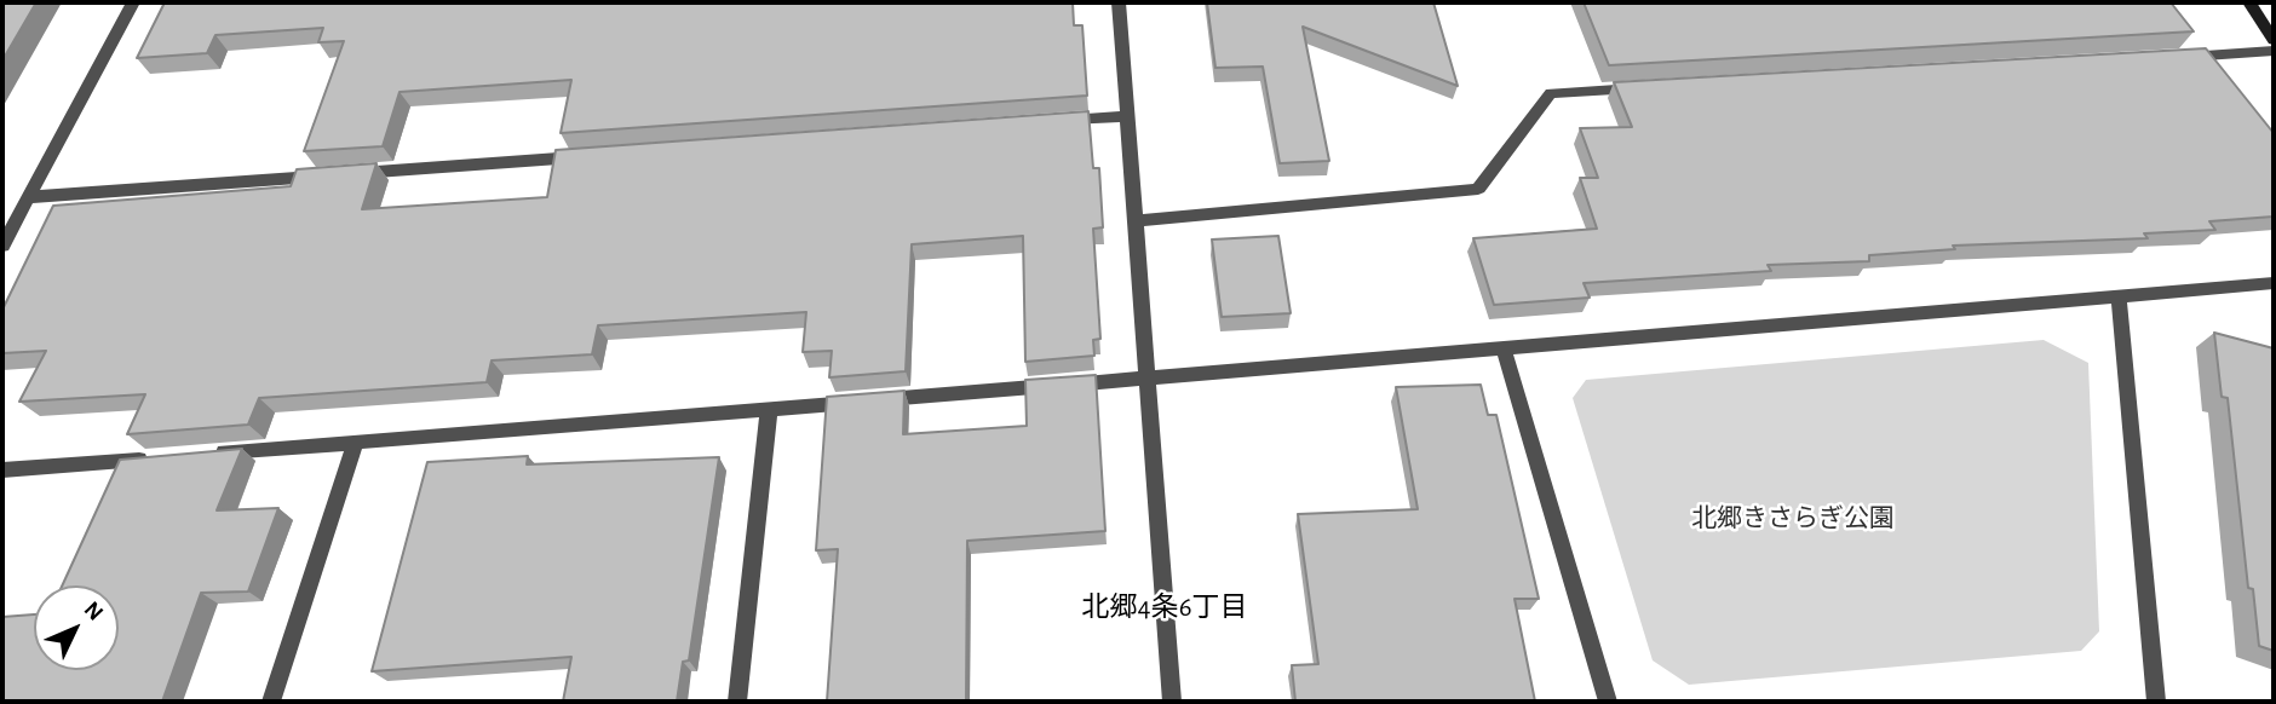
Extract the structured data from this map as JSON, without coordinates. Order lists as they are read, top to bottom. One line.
{"districts":["北郷4条6丁目"],"parks":["北郷きさらぎ公園"],"north":"top right"}
